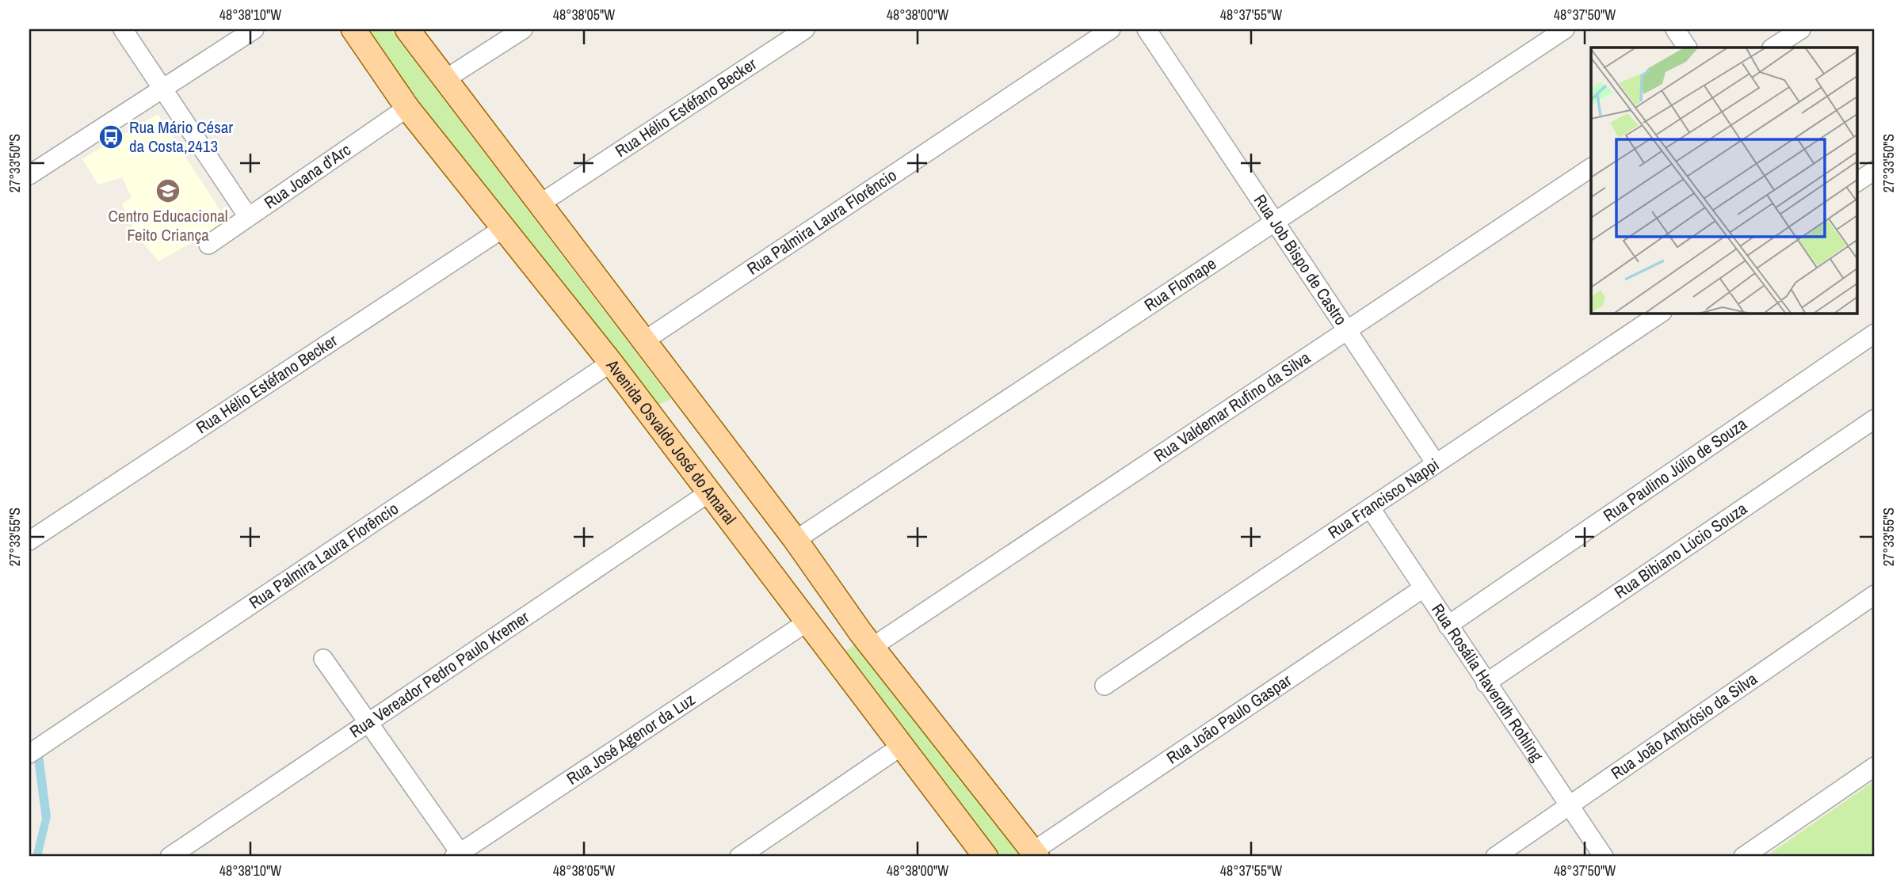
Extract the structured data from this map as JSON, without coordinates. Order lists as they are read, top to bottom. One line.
{"streets":{"main road":["Avenida Osvaldo José do Amaral"],"street":["Rua Hélio Estéfano Becker","Rua Joana d'Arc","Rua Palmira Laura Florêncio","Rua Job Bispo de Castro","Rua Flomape","Rua Valdemar Rufino da Silva","Rua Paulino Júlio de Souza","Rua Francisco Nappi","Rua Bibiano Lúcio Souza","Rua Vereador Pedro Paulo Kremer","Rua Rosália Haveroth Rohling","Rua João Paulo Gaspar","Rua João Ambrósio da Silva","Rua José Agenor da Luz"]},"crossings":[["Rua Hélio Estéfano Becker","Avenida Osvaldo José do Amaral"],["Rua Joana d'Arc","Avenida Osvaldo José do Amaral"],["Rua Palmira Laura Florêncio","Avenida Osvaldo José do Amaral"],["Rua Job Bispo de Castro","Rua Flomape"],["Rua Job Bispo de Castro","Rua Valdemar Rufino da Silva"],["Rua Job Bispo de Castro","Rua Francisco Nappi"],["Avenida Osvaldo José do Amaral","Rua Vereador Pedro Paulo Kremer"],["Avenida Osvaldo José do Amaral","Rua José Agenor da Luz"],["Rua Paulino Júlio de Souza","Rua Rosália Haveroth Rohling"],["Rua Francisco Nappi","Rua Rosália Haveroth Rohling"],["Rua Bibiano Lúcio Souza","Rua Rosália Haveroth Rohling"],["Rua Rosália Haveroth Rohling","Rua João Paulo Gaspar"],["Rua Rosália Haveroth Rohling","Rua João Ambrósio da Silva"]],"places":{"bus stop":["Rua Mário César da Costa,2413"],"school or university":["Centro Educacional Feito Criança"]},"coordinates":["48°38'10\"W","48°38'05\"W","48°38'00\"W","48°37'55\"W","48°37'50\"W","27°33'50\"S","27°33'55\"S"]}
